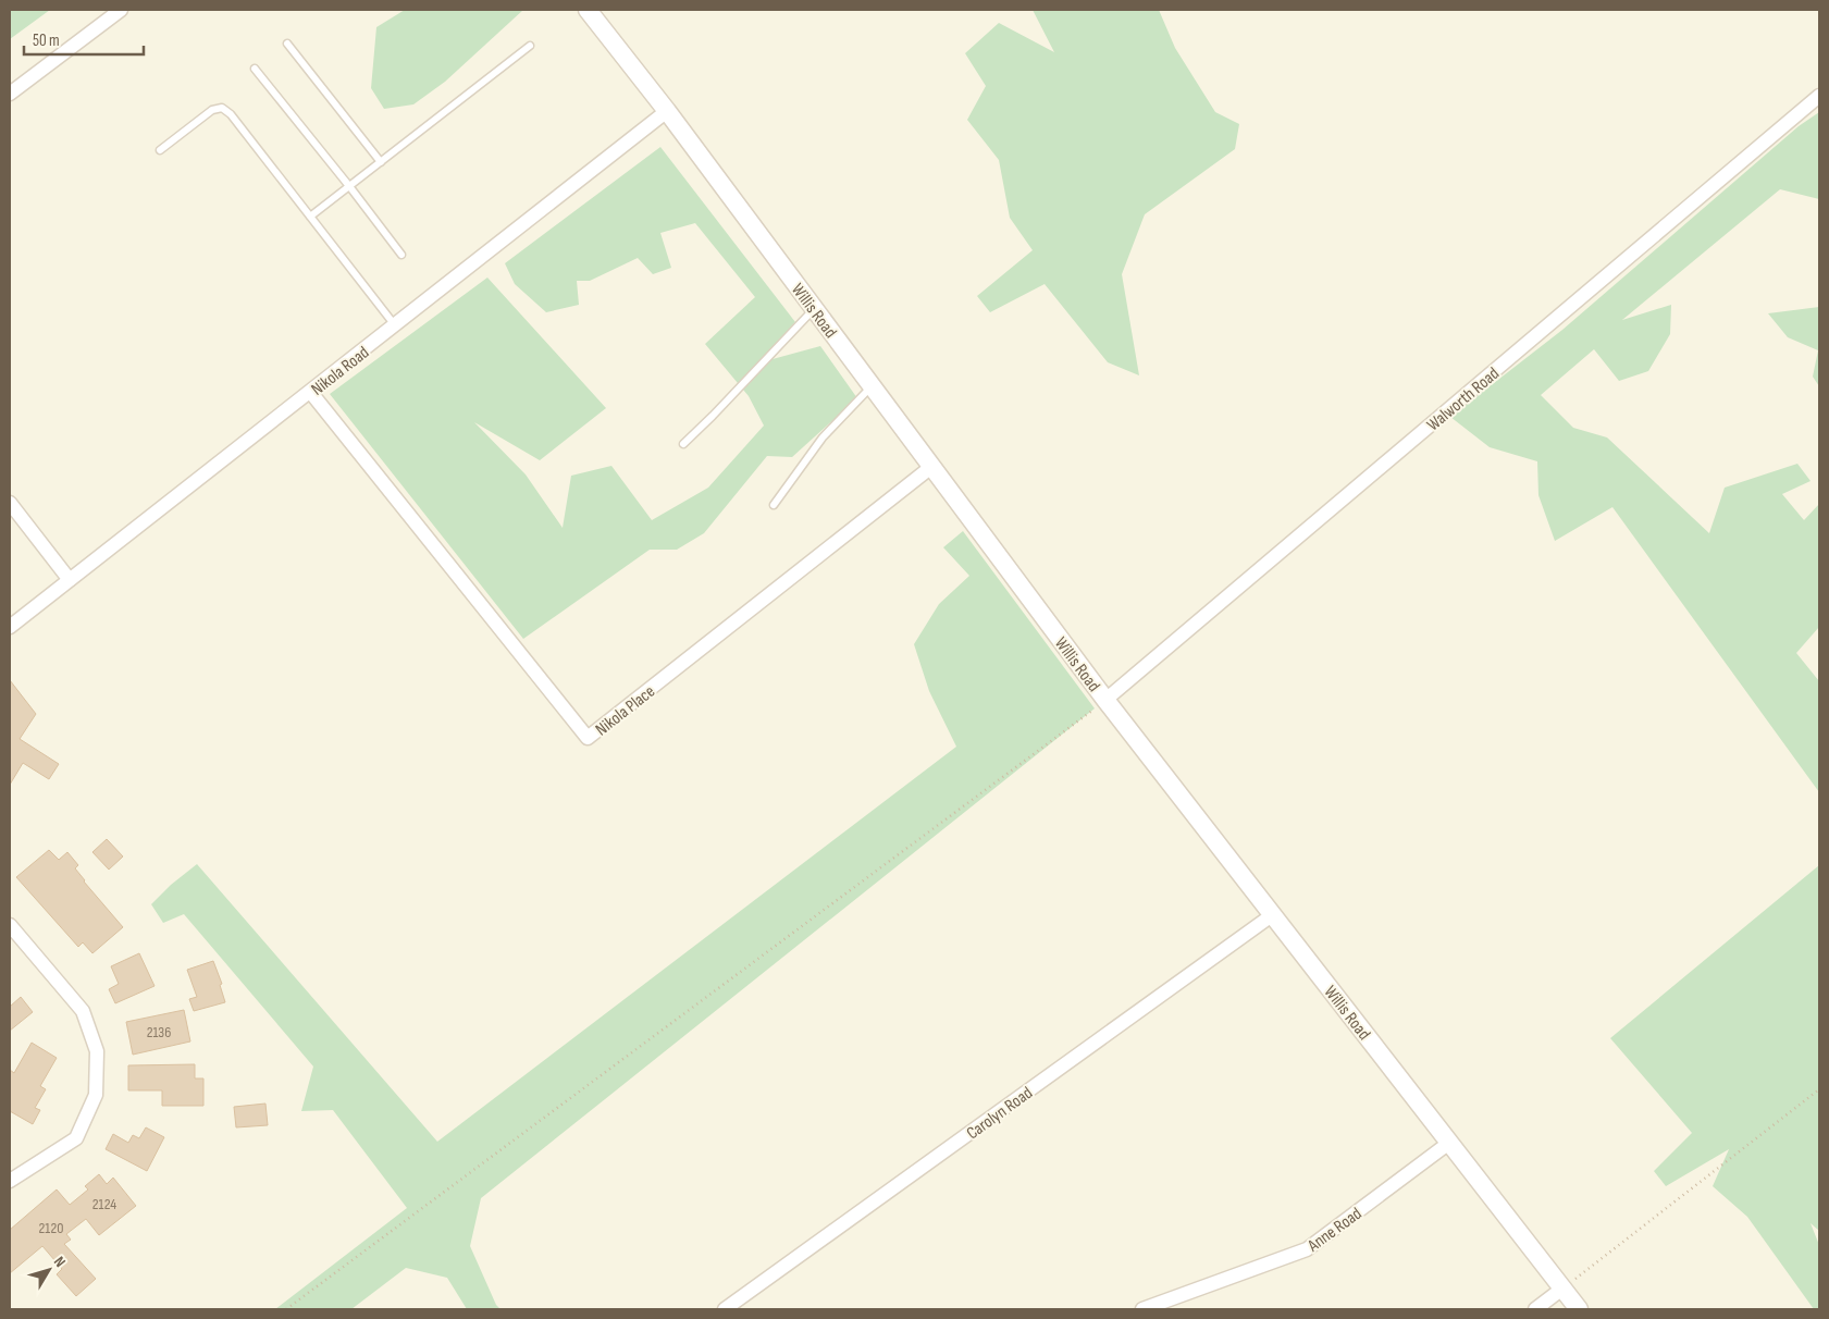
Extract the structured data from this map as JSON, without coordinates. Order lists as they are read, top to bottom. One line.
{"streets":{"street":["Willis Road","Nikola Road","Walworth Road","Nikola Place","Carolyn Road","Anne Road"]},"crossings":[["Willis Road","Nikola Road"],["Willis Road","Walworth Road"],["Willis Road","Nikola Place"],["Willis Road","Carolyn Road"],["Willis Road","Anne Road"],["Nikola Road","Nikola Place"]],"house_numbers":["2136","2124","2120"],"scale_bar":"50 m","north":"top right"}
